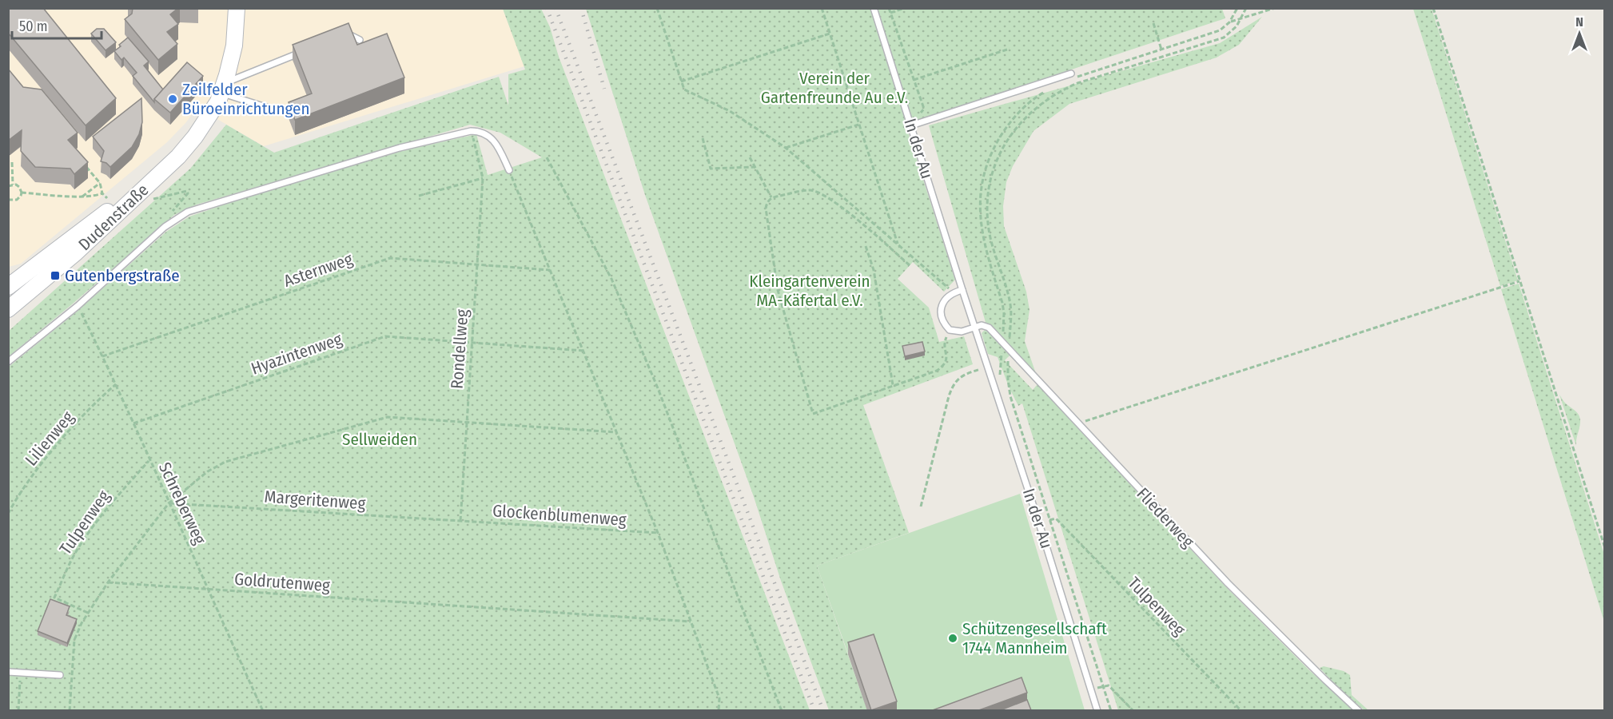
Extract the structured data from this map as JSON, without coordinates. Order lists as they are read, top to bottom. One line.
{"streets":{"street":["Dudenstraße"],"lane":["In der Au","Fliederweg"],"path":["Asternweg","Rondellweg","Hyazintenweg","Lilienweg","Margeritenweg","Schreberweg","Glockenblumenweg","Tulpenweg","Goldrutenweg"]},"crossings":[["In der Au","Fliederweg"],["Asternweg","Rondellweg"],["Asternweg","Schreberweg"],["Rondellweg","Hyazintenweg"],["Rondellweg","Margeritenweg"],["Rondellweg","Glockenblumenweg"],["Hyazintenweg","Schreberweg"],["Lilienweg","Schreberweg"],["Margeritenweg","Schreberweg"],["Margeritenweg","Glockenblumenweg"],["Schreberweg","Tulpenweg"],["Schreberweg","Goldrutenweg"]],"parks":["Verein der Gartenfreunde Au e.V.","Kleingartenverein MA-Käfertal e.V.","Sellweiden"],"places":{"other":["Zeilfelder Büroeinrichtungen","Schützengesellschaft 1744 Mannheim"],"transit":["Gutenbergstraße"]},"scale_bar":"50 m","north":"top"}
